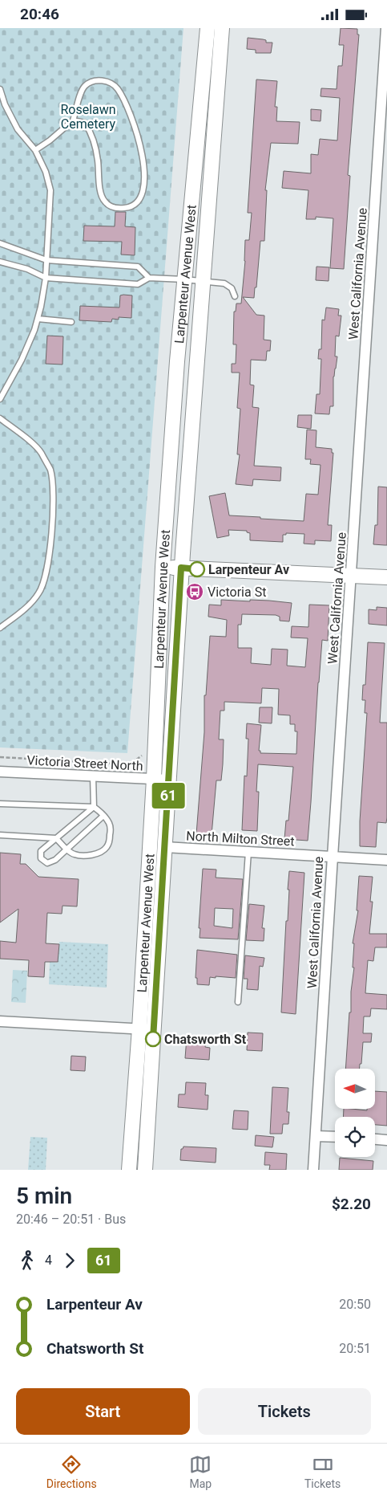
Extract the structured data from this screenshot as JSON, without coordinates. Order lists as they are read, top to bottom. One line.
{"streets":{"main road":["Larpenteur Avenue West"],"street":["West California Avenue","Victoria Street North","North Milton Street"]},"crossings":[["West California Avenue","North Milton Street"],["Larpenteur Avenue West","Victoria Street North"],["Larpenteur Avenue West","North Milton Street"]],"parks":["Roselawn Cemetery"],"places":{"other":["Larpenteur Av","Chatsworth St"],"bus stop":["Victoria St"]},"lines":["bus line 61"],"north":"left","page":{"status":"20:46","on_map":"61","heading":["5 min","20:46 – 20:51 · Bus","$2.20"],"legs":["4","61"],"list":[{"name":"Larpenteur Av","value":"20:50"},{"name":"Chatsworth St","value":"20:51"}],"buttons":["Start","Tickets"],"tabs":["Directions","Map","Tickets"]}}
